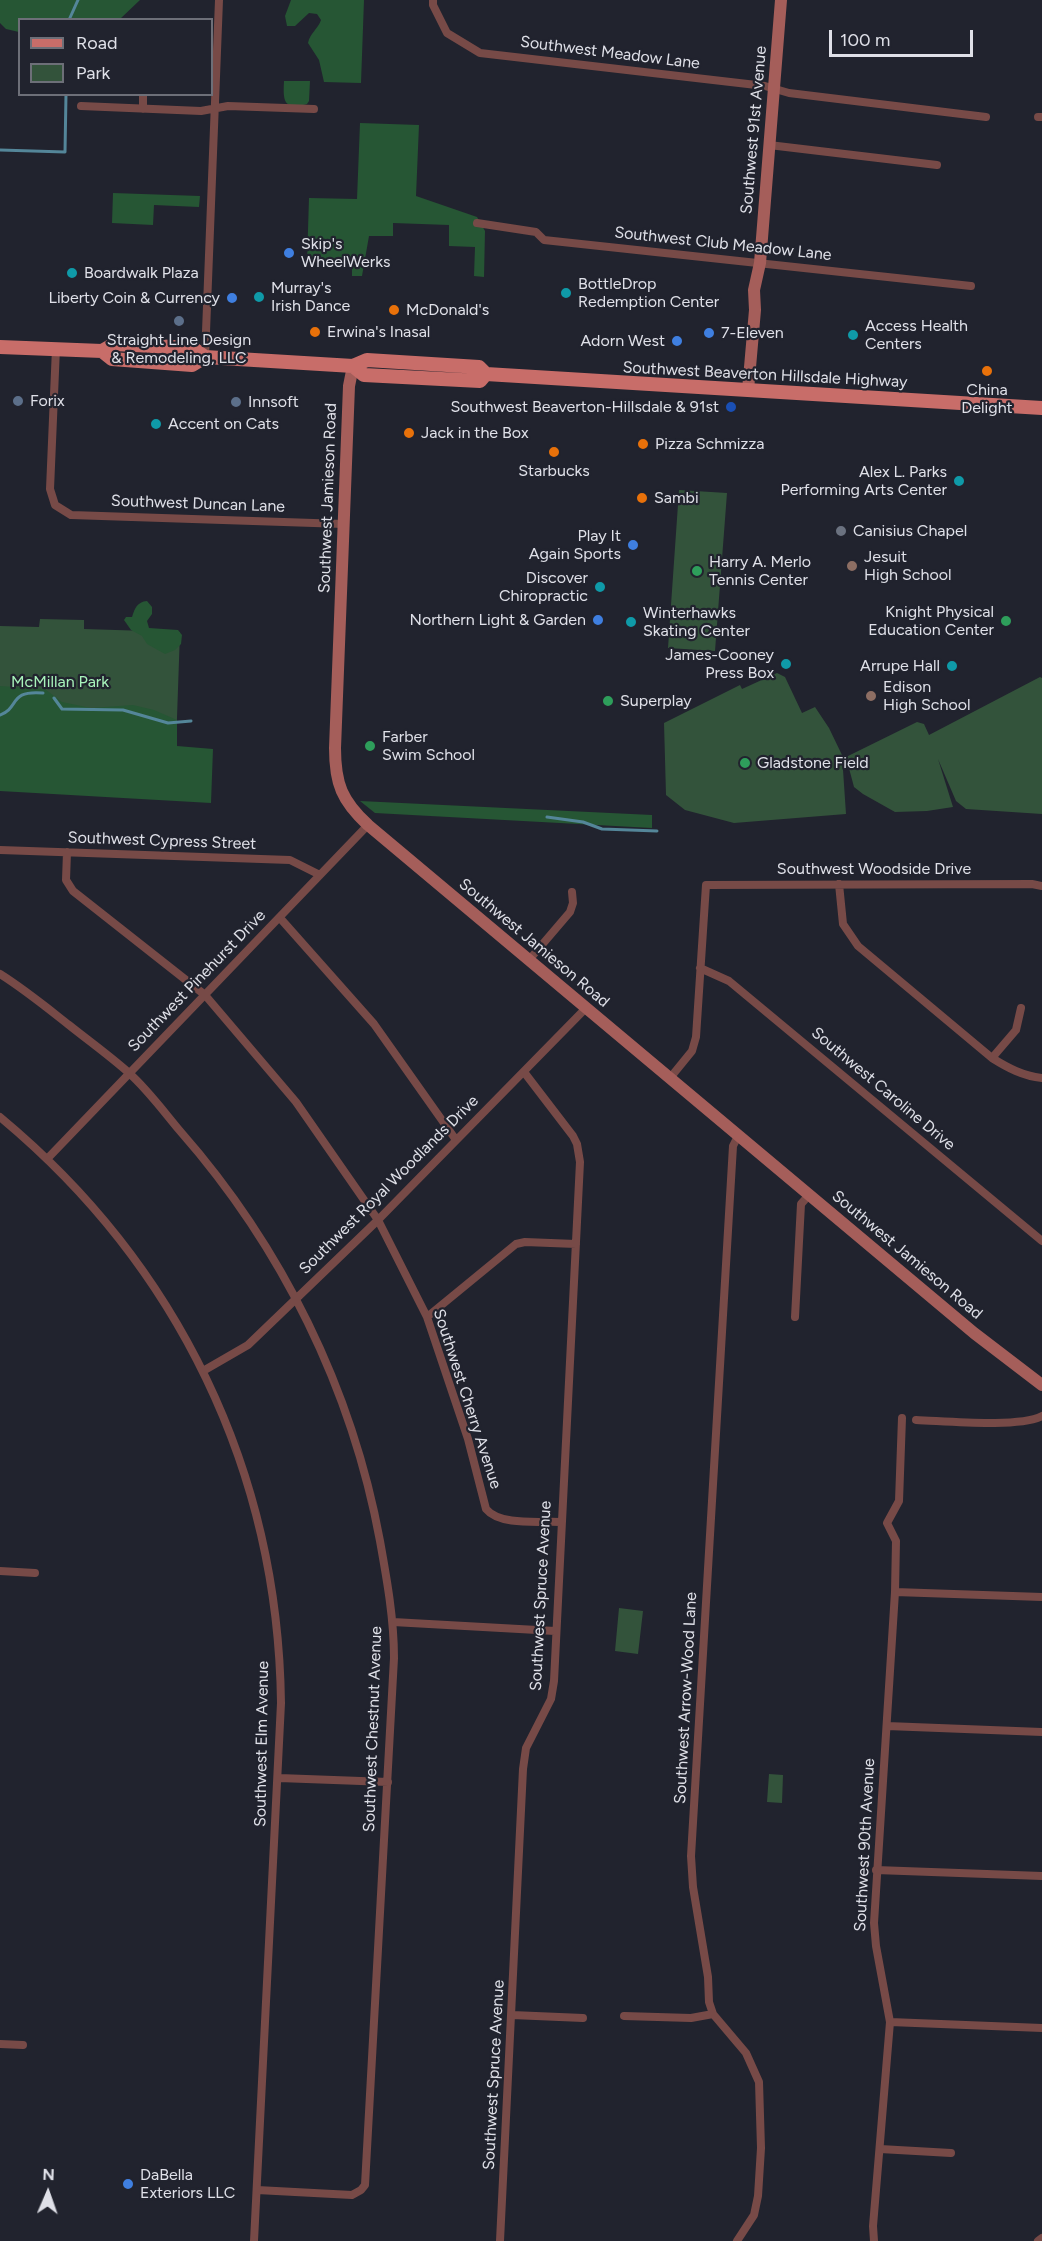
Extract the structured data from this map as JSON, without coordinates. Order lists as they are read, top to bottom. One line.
{"streets":{"main road":["Southwest Beaverton Hillsdale Highway"],"street":["Southwest Meadow Lane","Southwest 91st Avenue","Southwest Club Meadow Lane","Southwest Jamieson Road","Southwest Duncan Lane","Southwest Cypress Street","Southwest Woodside Drive","Southwest Pinehurst Drive","Southwest Caroline Drive","Southwest Royal Woodlands Drive","Southwest Cherry Avenue","Southwest Spruce Avenue","Southwest Arrow-Wood Lane","Southwest Chestnut Avenue","Southwest Elm Avenue","Southwest 90th Avenue"]},"crossings":[["Southwest Meadow Lane","Southwest 91st Avenue"],["Southwest 91st Avenue","Southwest Club Meadow Lane"],["Southwest 91st Avenue","Southwest Beaverton Hillsdale Highway"],["Southwest Beaverton Hillsdale Highway","Southwest Jamieson Road"],["Southwest Beaverton Hillsdale Highway","Southwest Duncan Lane"],["Southwest Jamieson Road","Southwest Duncan Lane"],["Southwest Jamieson Road","Southwest Pinehurst Drive"],["Southwest Jamieson Road","Southwest Royal Woodlands Drive"],["Southwest Jamieson Road","Southwest Arrow-Wood Lane"],["Southwest Cypress Street","Southwest Pinehurst Drive"],["Southwest Cypress Street","Southwest Cherry Avenue"],["Southwest Woodside Drive","Southwest Caroline Drive"],["Southwest Pinehurst Drive","Southwest Cherry Avenue"],["Southwest Pinehurst Drive","Southwest Chestnut Avenue"],["Southwest Pinehurst Drive","Southwest Elm Avenue"],["Southwest Royal Woodlands Drive","Southwest Cherry Avenue"],["Southwest Royal Woodlands Drive","Southwest Spruce Avenue"],["Southwest Royal Woodlands Drive","Southwest Chestnut Avenue"],["Southwest Royal Woodlands Drive","Southwest Elm Avenue"],["Southwest Cherry Avenue","Southwest Spruce Avenue"],["Southwest Chestnut Avenue","Southwest Elm Avenue"]],"parks":["McMillan Park"],"places":["Skip's WheelWerks","Boardwalk Plaza","BottleDrop Redemption Center","Murray's Irish Dance","Liberty Coin & Currency","McDonald's","Straight Line Design & Remodeling, LLC","Erwina's Inasal","7-Eleven","Access Health Centers","Adorn West","China Delight","Forix","Innsoft","Southwest Beaverton-Hillsdale & 91st","Accent on Cats","Jack in the Box","Pizza Schmizza","Starbucks","Alex L. Parks Performing Arts Center","Sambi","Canisius Chapel","Play It Again Sports","Jesuit High School","Harry A. Merlo Tennis Center","Discover Chiropractic","Northern Light & Garden","Knight Physical Education Center","Winterhawks Skating Center","James-Cooney Press Box","Arrupe Hall","Edison High School","Superplay","Farber Swim School","Gladstone Field","DaBella Exteriors LLC"],"legend":["Road","Park"],"scale_bar":"100 m","north":"top"}
